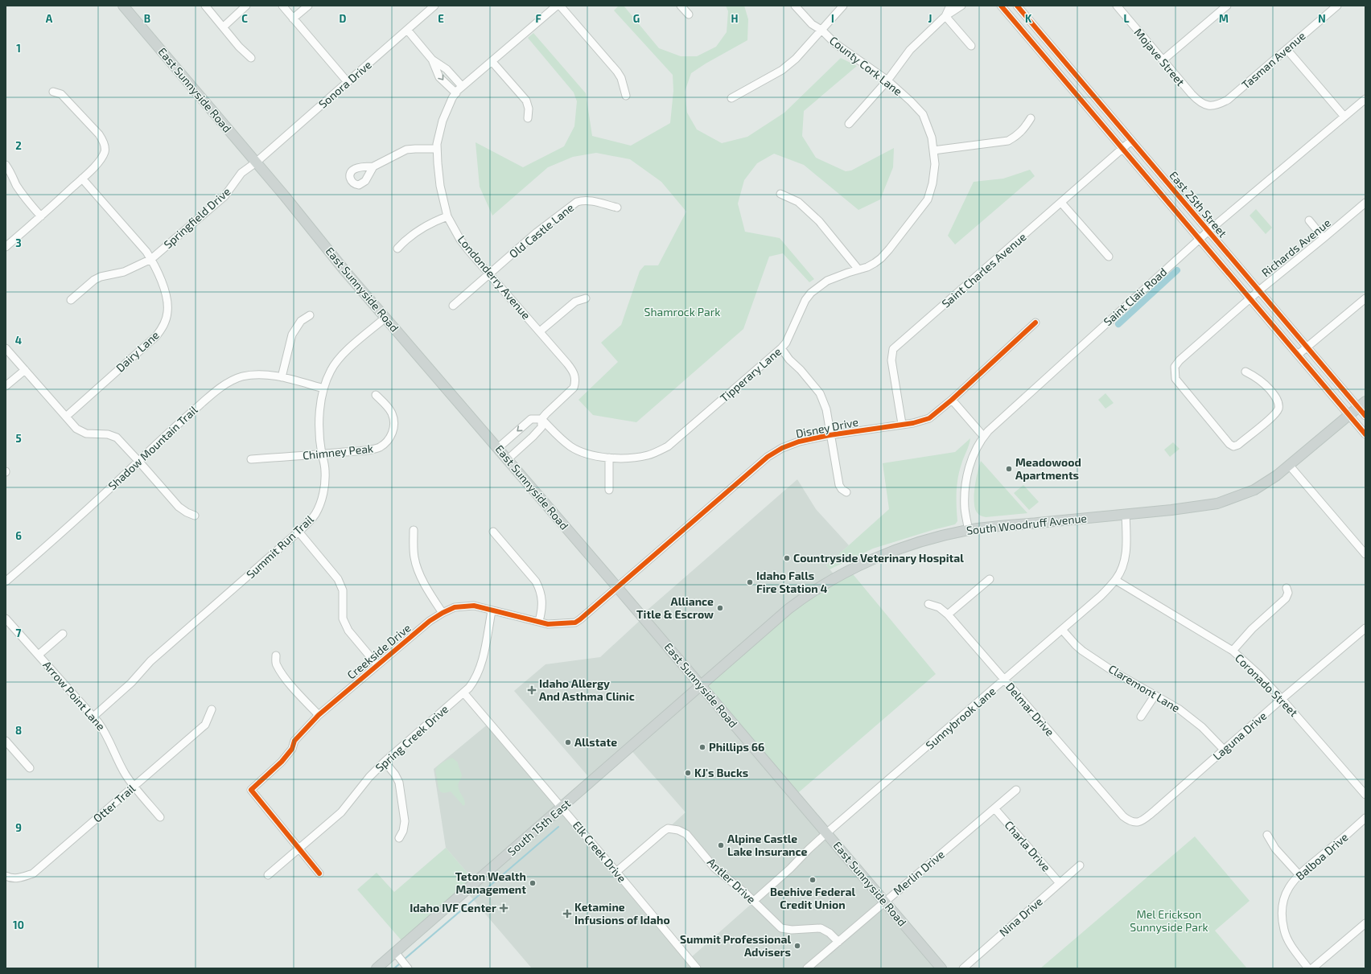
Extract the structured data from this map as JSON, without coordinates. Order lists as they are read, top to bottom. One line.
{"streets":{"main road":["East Sunnyside Road","South Woodruff Avenue","South 15th East"],"street":["Mojave Street","Tasman Avenue","County Cork Lane","Sonora Drive","East 25th Street","Springfield Drive","Old Castle Lane","Richards Avenue","Saint Charles Avenue","Londonderry Avenue","Saint Clair Road","Dairy Lane","Tipperary Lane","Disney Drive","Shadow Mountain Trail","Chimney Peak","Summit Run Trail","Creekside Drive","Coronado Street","Claremont Lane","Arrow Point Lane","Delmar Drive","Sunnybrook Lane","Laguna Drive","Spring Creek Drive","Otter Trail","Charla Drive","Elk Creek Drive","Balboa Drive","Merlin Drive","Antler Drive","Nina Drive"]},"crossings":[["Mojave Street","Tasman Avenue"],["County Cork Lane","Tipperary Lane"],["Sonora Drive","East Sunnyside Road"],["Sonora Drive","Springfield Drive"],["East Sunnyside Road","Springfield Drive"],["East Sunnyside Road","Londonderry Avenue"],["East Sunnyside Road","Disney Drive"],["East Sunnyside Road","South Woodruff Avenue"],["East Sunnyside Road","Summit Run Trail"],["East Sunnyside Road","Creekside Drive"],["East Sunnyside Road","Sunnybrook Lane"],["East Sunnyside Road","South 15th East"],["East Sunnyside Road","Merlin Drive"],["East 25th Street","Richards Avenue"],["East 25th Street","Saint Charles Avenue"],["East 25th Street","Saint Clair Road"],["East 25th Street","South Woodruff Avenue"],["Springfield Drive","Dairy Lane"],["Old Castle Lane","Londonderry Avenue"],["Saint Charles Avenue","Disney Drive"],["Londonderry Avenue","Tipperary Lane"],["Saint Clair Road","South Woodruff Avenue"],["Disney Drive","Creekside Drive"],["Shadow Mountain Trail","Summit Run Trail"],["Chimney Peak","Summit Run Trail"],["South Woodruff Avenue","Sunnybrook Lane"],["South Woodruff Avenue","South 15th East"],["Summit Run Trail","Arrow Point Lane"],["Creekside Drive","Spring Creek Drive"],["Coronado Street","Sunnybrook Lane"],["Coronado Street","Laguna Drive"],["Claremont Lane","Sunnybrook Lane"],["Claremont Lane","Laguna Drive"],["Arrow Point Lane","Otter Trail"],["Delmar Drive","Sunnybrook Lane"],["Delmar Drive","Laguna Drive"],["Sunnybrook Lane","Antler Drive"],["Spring Creek Drive","Elk Creek Drive"],["South 15th East","Elk Creek Drive"],["Charla Drive","Merlin Drive"],["Charla Drive","Nina Drive"],["Elk Creek Drive","Antler Drive"],["Merlin Drive","Antler Drive"]],"parks":["Shamrock Park","Mel Erickson Sunnyside Park"],"places":{"other":["Meadowood Apartments","Countryside Veterinary Hospital","Idaho Falls Fire Station 4","Alliance Title & Escrow","Allstate","Phillips 66","KJ's Bucks","Alpine Castle Lake Insurance","Beehive Federal Credit Union","Teton Wealth Management","Summit Professional Advisers"],"health":["Idaho Allergy And Asthma Clinic","Idaho IVF Center","Ketamine Infusions of Idaho"]},"grid":{"columns":["A","B","C","D","E","F","G","H","I","J","K","L","M","N"],"rows":["1","2","3","4","5","6","7","8","9","10"]}}
